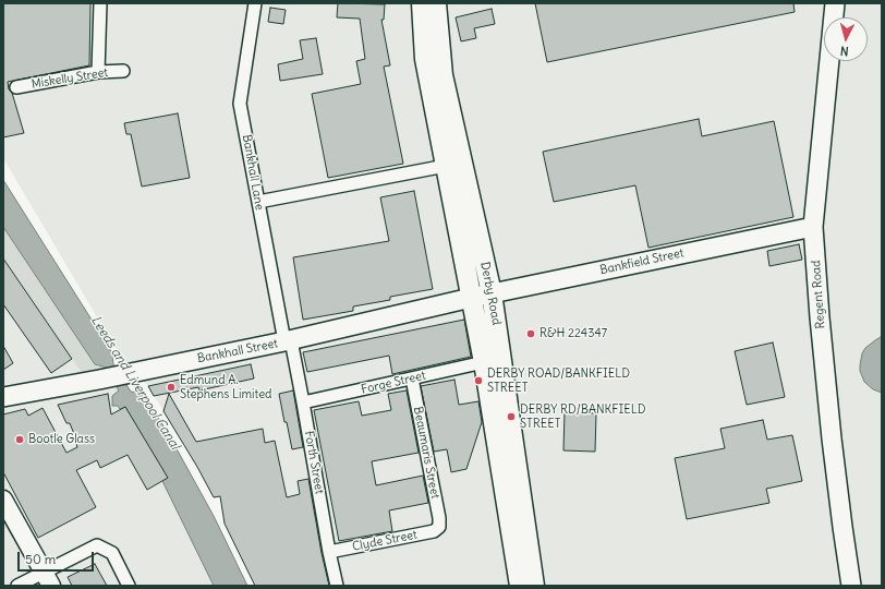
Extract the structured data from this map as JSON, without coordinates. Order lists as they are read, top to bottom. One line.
{"streets":{"highway":["Derby Road"],"main road":["Bankfield Street","Regent Road","Bankhall Street"],"street":["Miskelly Street","Bankhall Lane","Forge Street","Beaumaris Street","Forth Street","Clyde Street"]},"crossings":[["Bankhall Lane","Bankhall Street"],["Bankhall Lane","Forth Street"],["Bankfield Street","Derby Road"],["Bankfield Street","Regent Road"],["Bankfield Street","Bankhall Street"],["Derby Road","Bankhall Street"],["Derby Road","Forge Street"],["Bankhall Street","Forth Street"],["Forge Street","Beaumaris Street"],["Forge Street","Forth Street"],["Beaumaris Street","Clyde Street"],["Forth Street","Clyde Street"]],"water":["Leeds and Liverpool Canal"],"places":["R&H 224347","DERBY ROAD/BANKFIELD STREET","Edmund A. Stephens Limited","DERBY RD/BANKFIELD STREET","Bootle Glass"],"scale_bar":"50 m","north":"bottom"}
